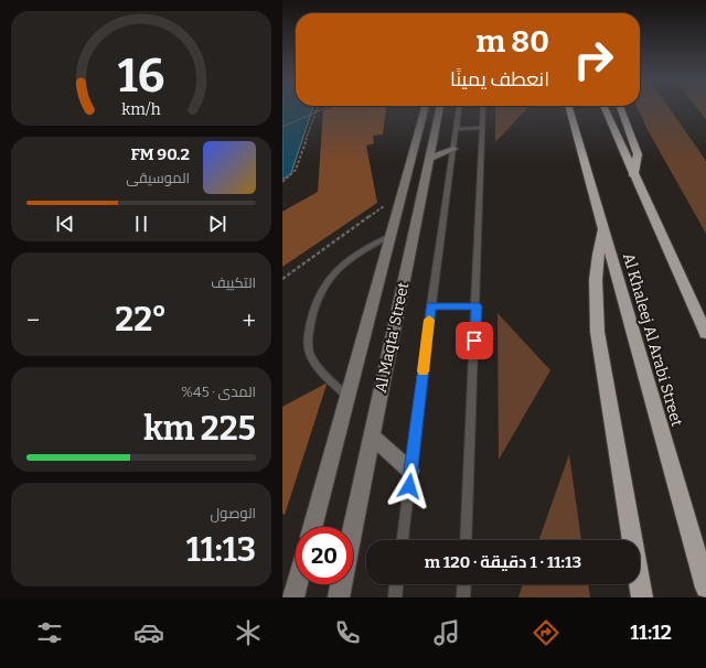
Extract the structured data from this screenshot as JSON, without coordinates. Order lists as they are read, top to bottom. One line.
{"streets":{"highway":["Al Khaleej Al Arabi Street"],"street":["Al Maqta' Street"]},"page":{"turn":["80 m","انعطف يمينًا"],"song":["90.2 FM","الموسيقى"],"tile":["التكييف",["المدى · 45%","225 km"],["الوصول","11:13"]],"heat":["−","22°","+"],"limit":"20","trip":"11:13 · 1 دقيقة · 120 m","tabs":"11:12","gauge":["16","km/h"]}}
